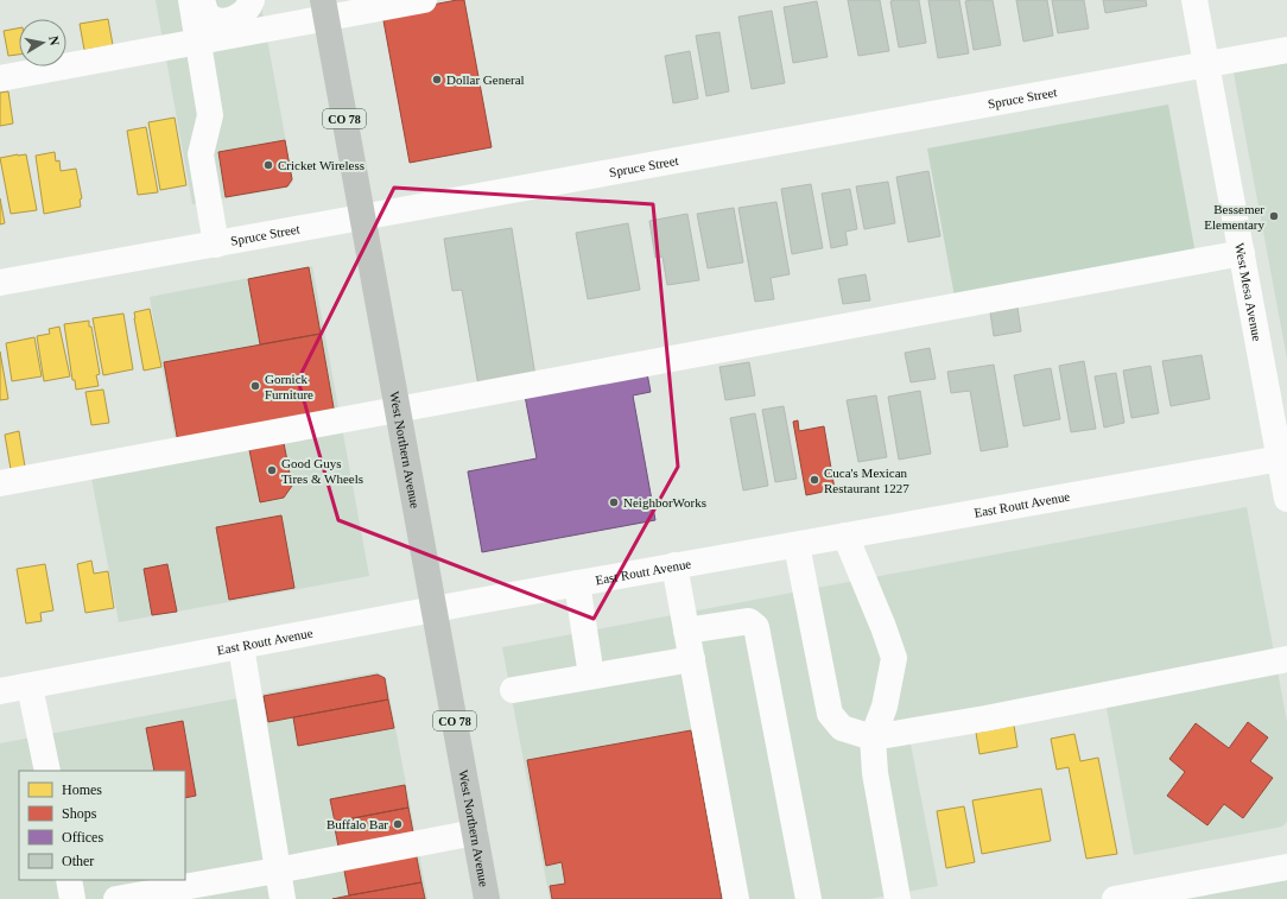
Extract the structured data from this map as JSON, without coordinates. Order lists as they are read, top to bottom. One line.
{"streets":{"main road":["CO 78","West Northern Avenue"],"street":["Spruce Street","West Mesa Avenue","East Routt Avenue"]},"crossings":[["Spruce Street","West Mesa Avenue"],["Spruce Street","West Northern Avenue"],["West Mesa Avenue","East Routt Avenue"],["West Northern Avenue","East Routt Avenue"]],"places":["Dollar General","Cricket Wireless","Bessemer Elementary","Gornick Furniture","Good Guys Tires & Wheels","Cuca's Mexican Restaurant 1227","NeighborWorks","Buffalo Bar"],"legend":["Homes","Shops","Offices","Other"],"north":"right"}
